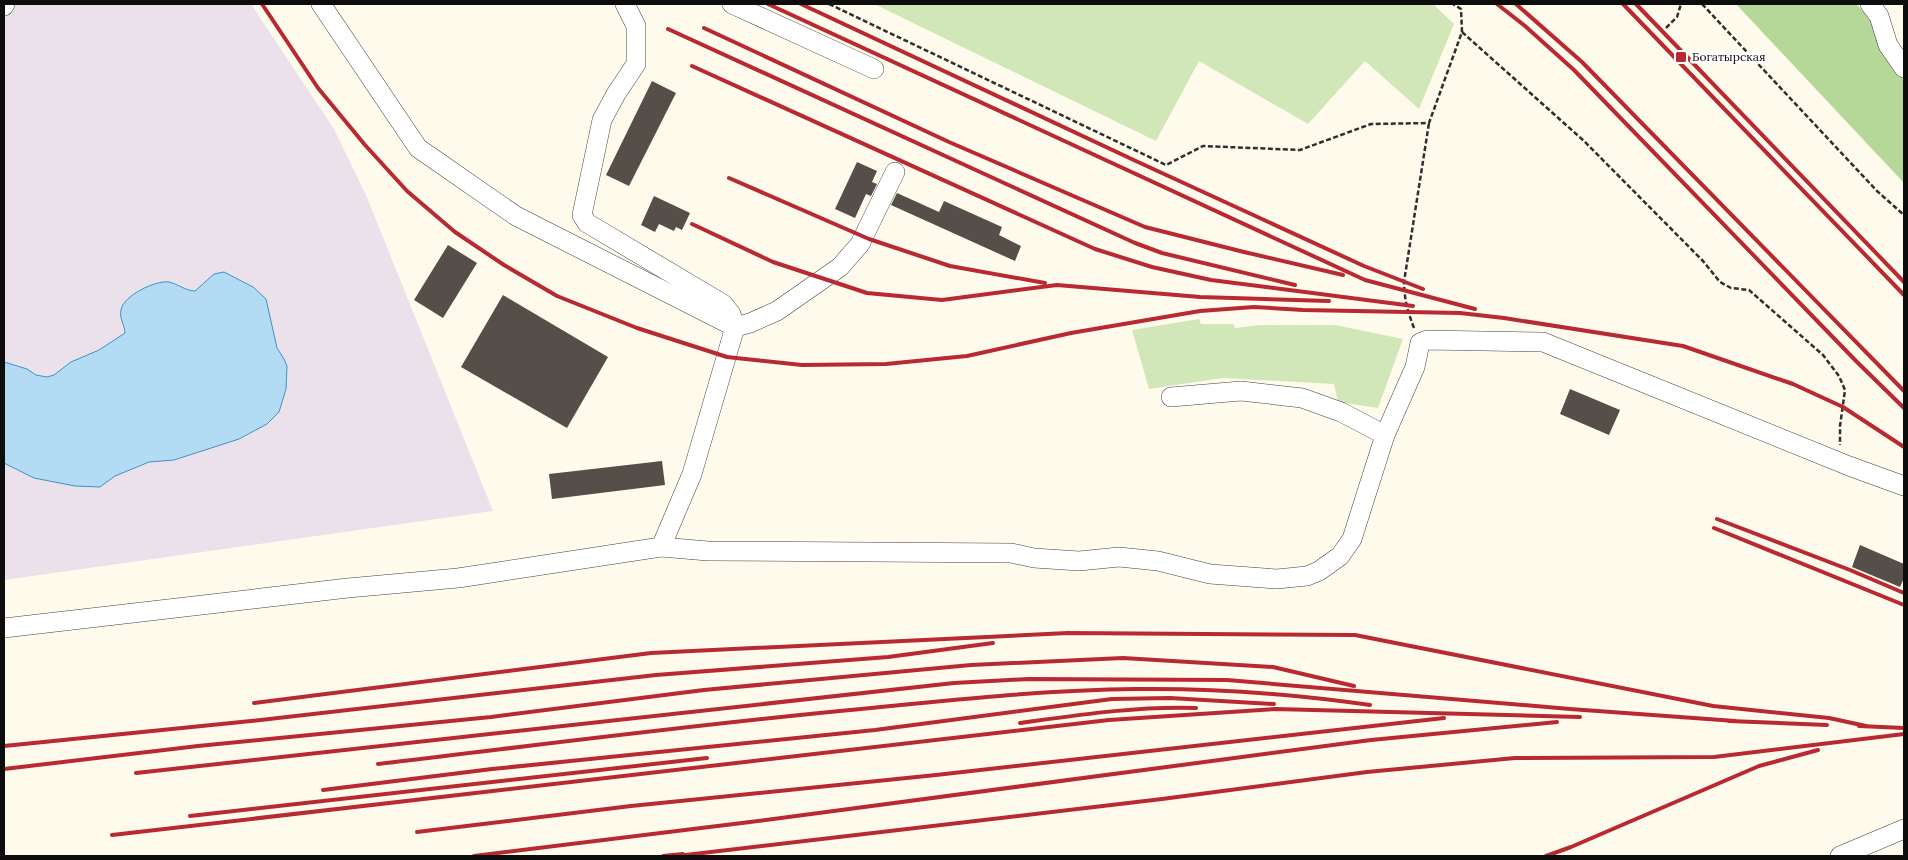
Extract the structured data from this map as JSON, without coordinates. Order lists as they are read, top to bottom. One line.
{"places":{"transit":["Богатырская"]}}
